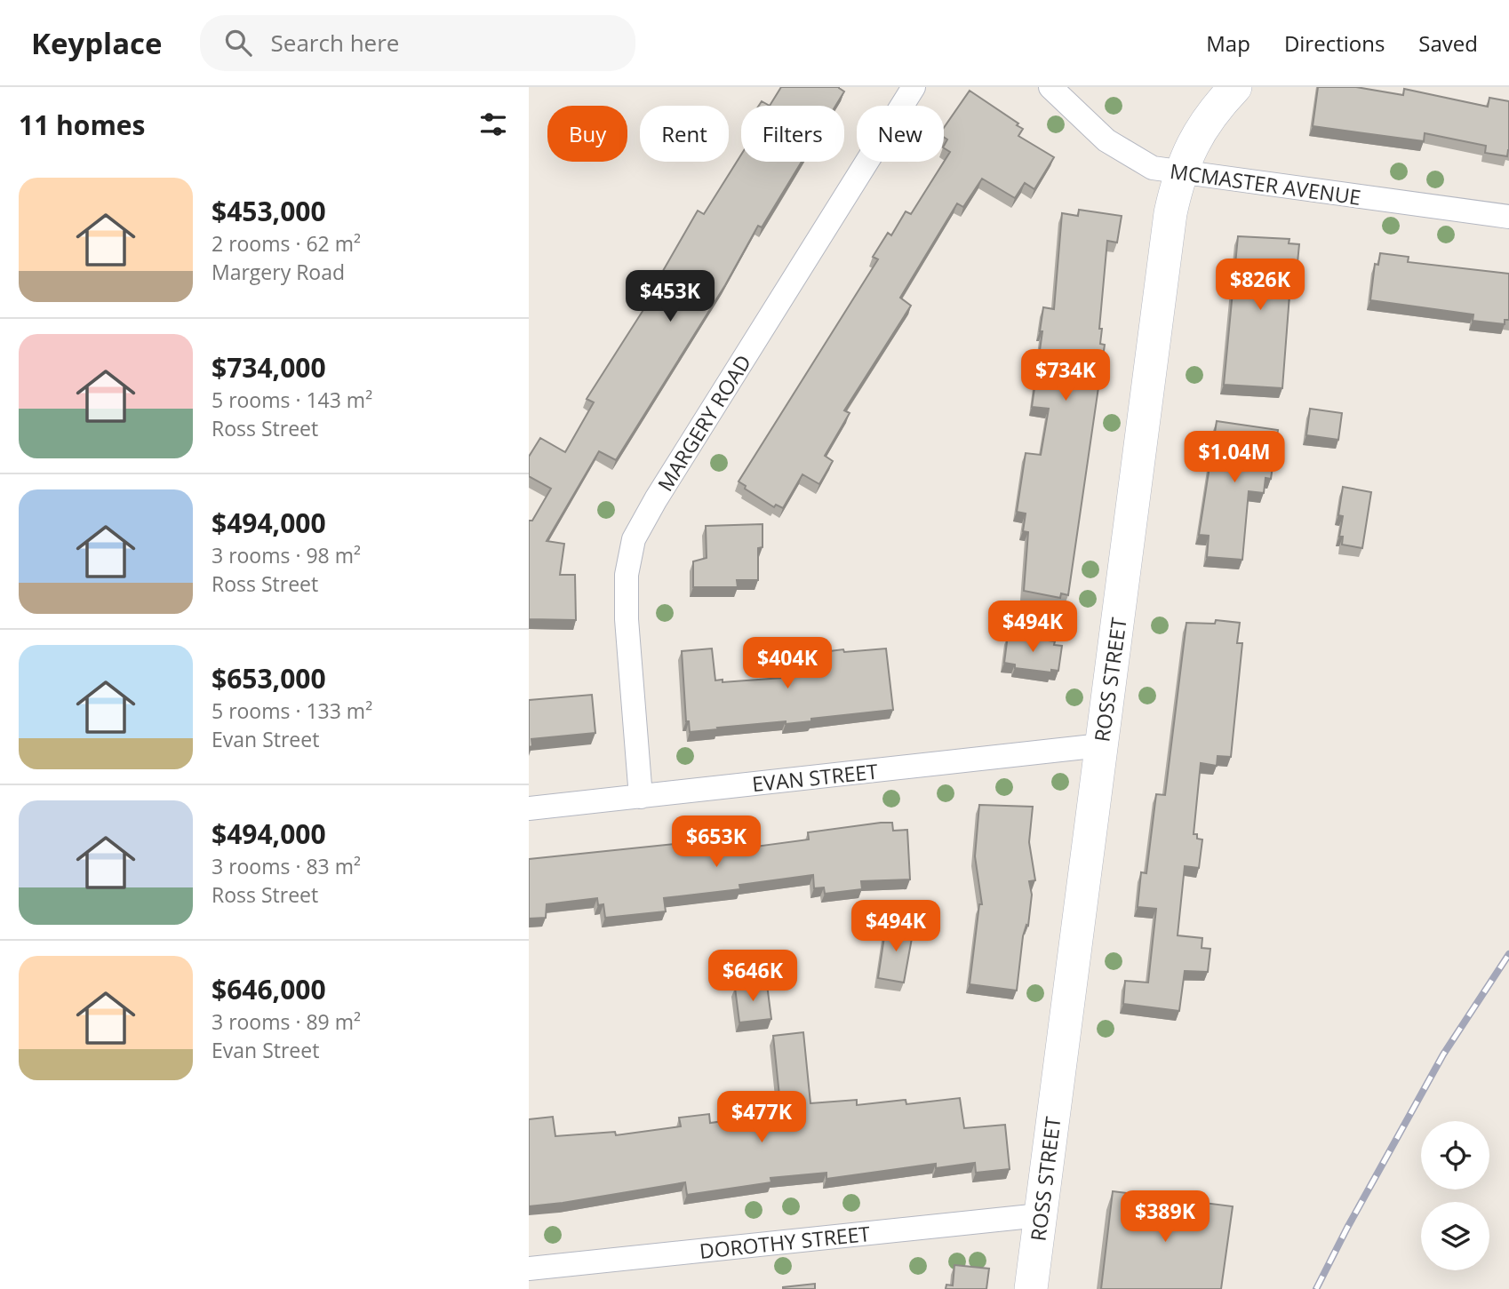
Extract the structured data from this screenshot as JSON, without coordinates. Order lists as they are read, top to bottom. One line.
{"streets":{"street":["MCMASTER AVENUE","MARGERY ROAD","ROSS STREET","EVAN STREET","DOROTHY STREET"]},"crossings":[["MCMASTER AVENUE","ROSS STREET"],["MARGERY ROAD","EVAN STREET"],["ROSS STREET","EVAN STREET"],["ROSS STREET","DOROTHY STREET"]],"page":{"header":"Keyplace","search":"Search here","nav":["Map","Directions","Saved"],"heading":"11 homes","chip":["Buy","Rent","Filters","New"],"list":[{"name":"$453,000","note":"2 rooms · 62 m² · Margery Road"},{"name":"$734,000","note":"5 rooms · 143 m² · Ross Street"},{"name":"$494,000","note":"3 rooms · 98 m² · Ross Street"},{"name":"$653,000","note":"5 rooms · 133 m² · Evan Street"},{"name":"$494,000","note":"3 rooms · 83 m² · Ross Street"},{"name":"$646,000","note":"3 rooms · 89 m² · Evan Street"}],"price":["$826K","$453K","$734K","$1.04M","$494K","$404K","$653K","$494K","$646K","$477K","$389K"]}}
